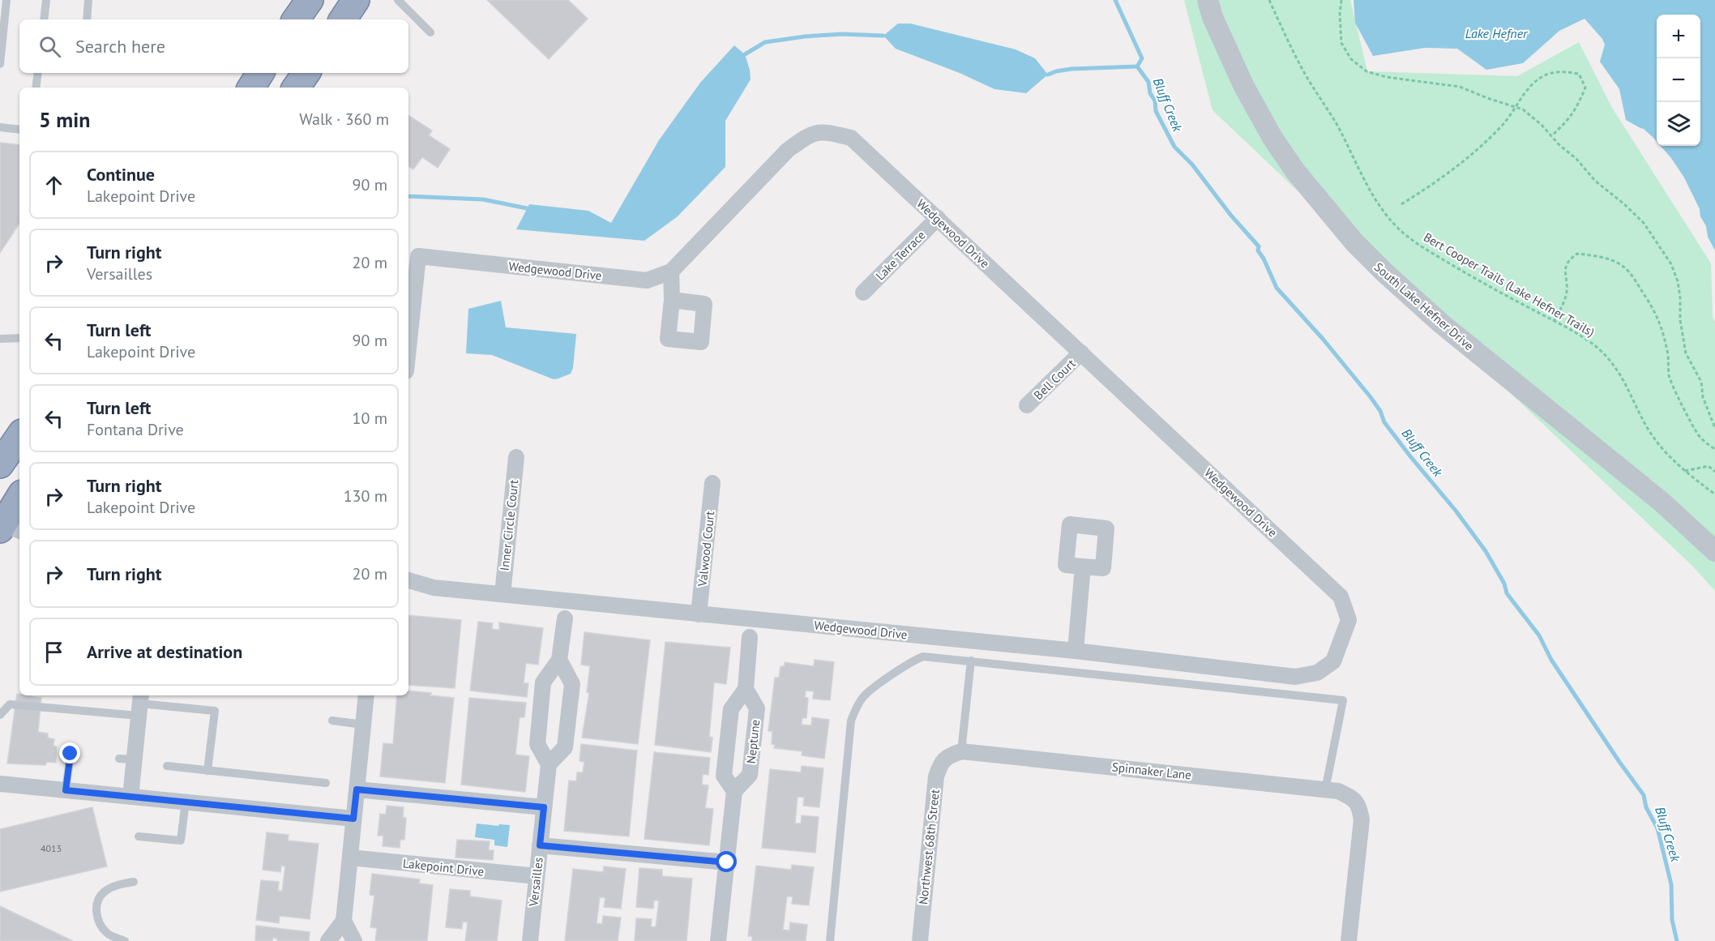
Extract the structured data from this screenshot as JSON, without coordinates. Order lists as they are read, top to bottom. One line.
{"streets":{"street":["Wedgewood Drive","Lake Terrace","South Lake Hefner Drive","Bell Court","Inner Circle Court","Valwood Court","Neptune","Spinnaker Lane","Northwest 68th Street","Lakepoint Drive","Versailles"],"path":["Bert Cooper Trails (Lake Hefner Trails)"]},"crossings":[["Wedgewood Drive","Lake Terrace"],["Wedgewood Drive","Bell Court"],["Wedgewood Drive","Inner Circle Court"],["Wedgewood Drive","Valwood Court"],["Spinnaker Lane","Northwest 68th Street"],["Lakepoint Drive","Versailles"]],"water":["Lake Hefner","Bluff Creek"],"house_numbers":["4013"],"page":{"map_buttons":["+","−"],"search":"Search here","heading":["5 min","Walk · 360 m"],"list":[["Continue","Lakepoint Drive","90 m"],["Turn right","Versailles","20 m"],["Turn left","Lakepoint Drive","90 m"],["Turn left","Fontana Drive","10 m"],["Turn right","Lakepoint Drive","130 m"],["Turn right","20 m"],"Arrive at destination"]}}
